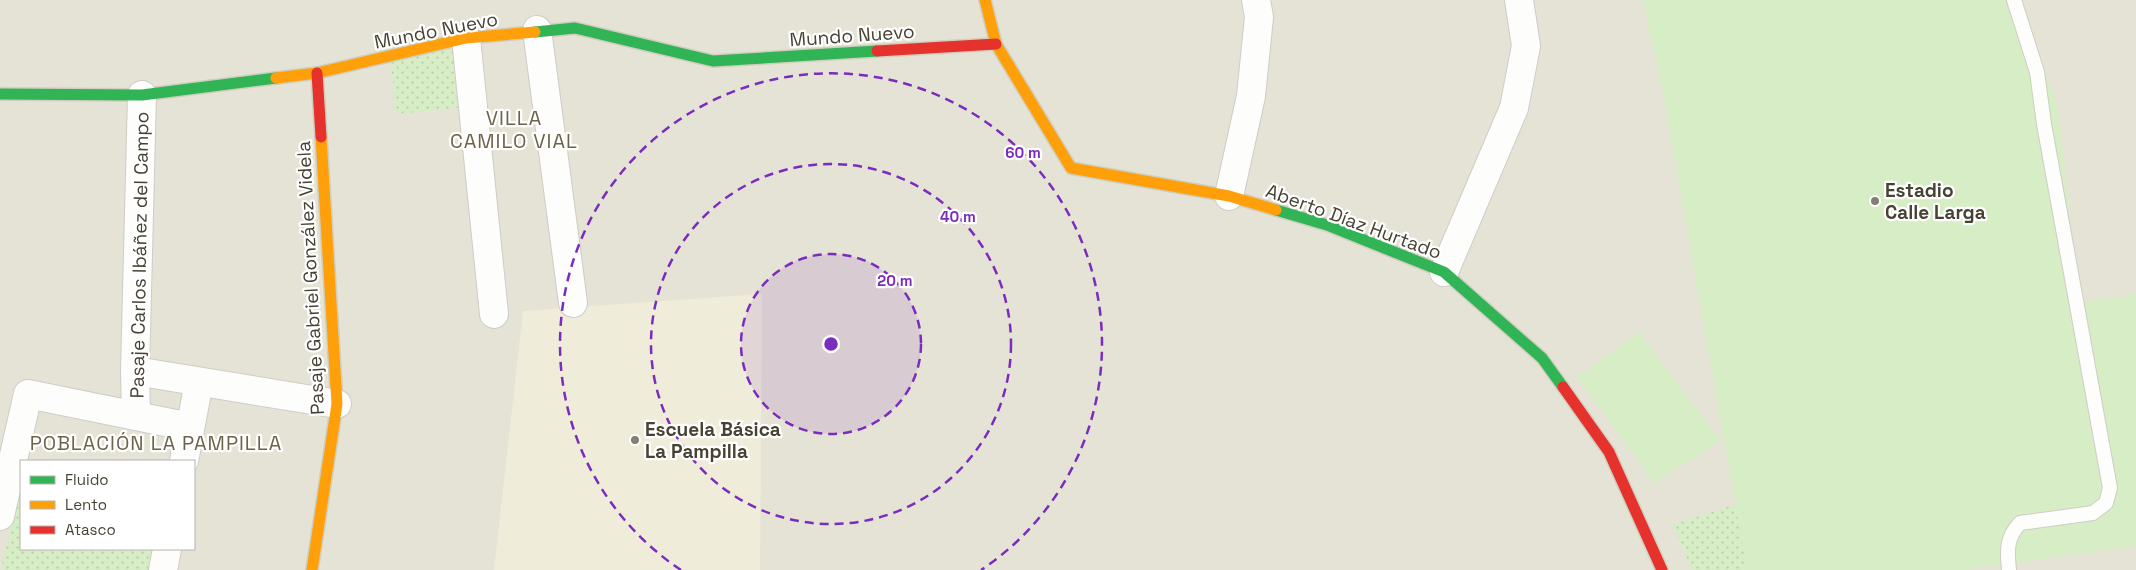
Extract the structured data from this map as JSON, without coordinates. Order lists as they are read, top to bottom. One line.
{"streets":{"street":["Mundo Nuevo","Aberto Díaz Hurtado","Pasaje Carlos Ibáñez del Campo","Pasaje Gabriel González Videla"]},"crossings":[["Mundo Nuevo","Aberto Díaz Hurtado"],["Mundo Nuevo","Pasaje Carlos Ibáñez del Campo"],["Mundo Nuevo","Pasaje Gabriel González Videla"]],"districts":["VILLA CAMILO VIAL","POBLACIÓN LA PAMPILLA"],"places":["Estadio Calle Larga","Escuela Básica La Pampilla"],"legend":["Fluido","Lento","Atasco"],"rings":["60 m","40 m","20 m"]}
